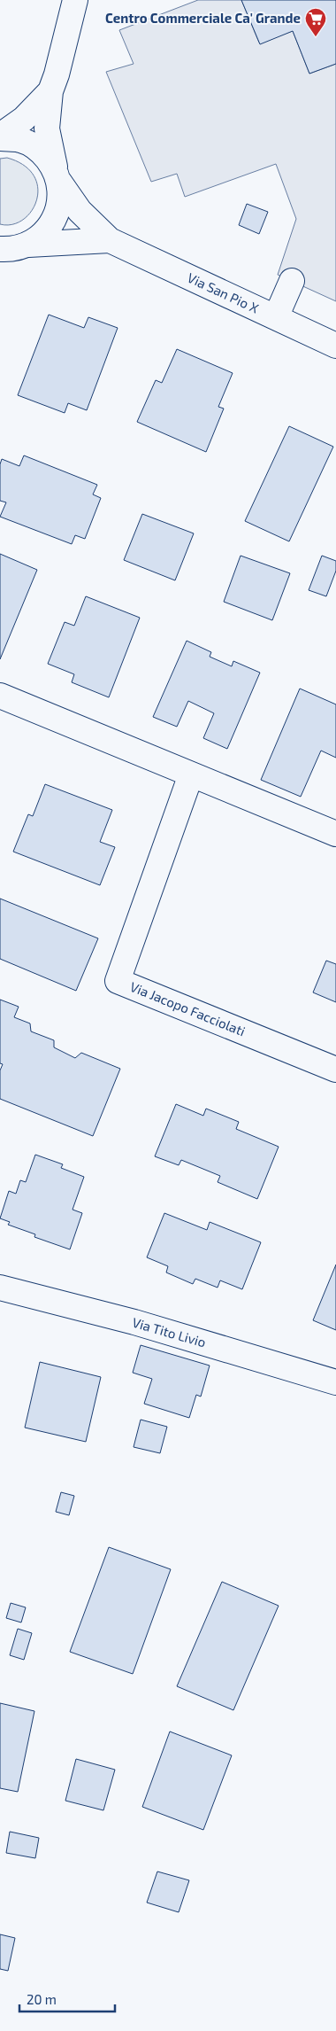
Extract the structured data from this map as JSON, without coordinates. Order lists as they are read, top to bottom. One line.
{"streets":{"street":["Via San Pio X","Via Jacopo Facciolati","Via Tito Livio"]},"places":{"supermarket":["Centro Commerciale Ca' Grande"]},"scale_bar":"20 m"}
